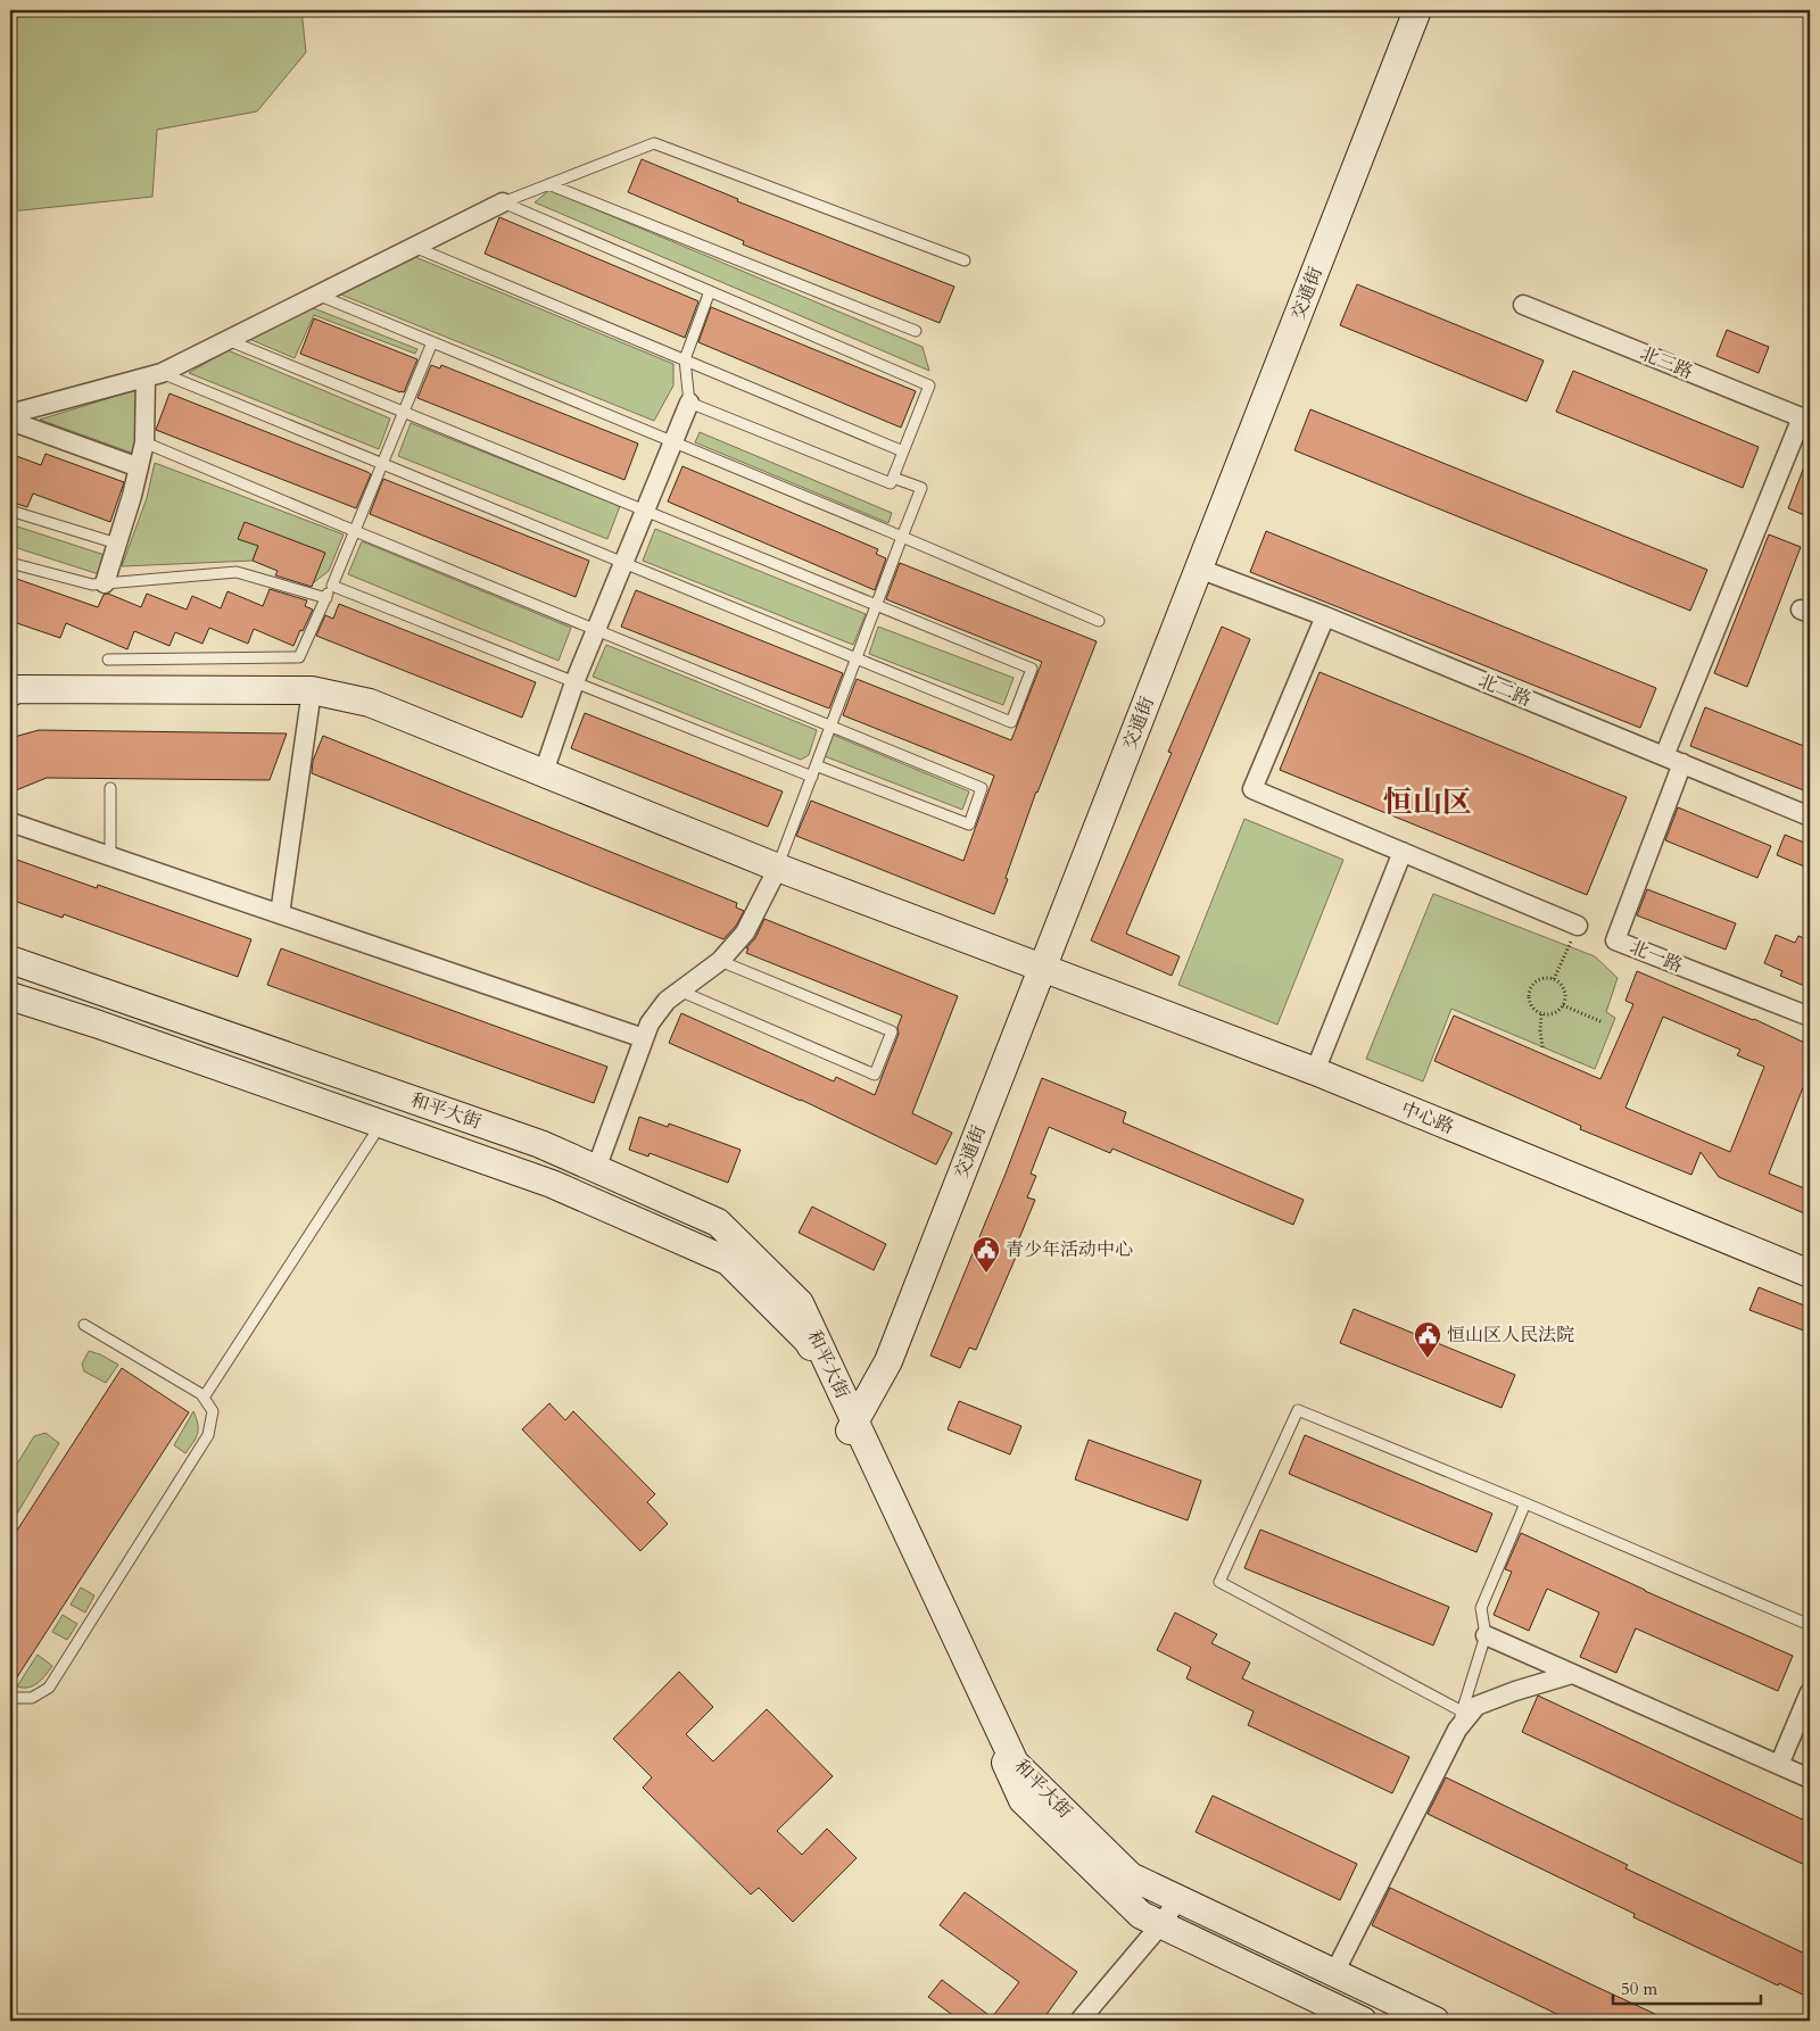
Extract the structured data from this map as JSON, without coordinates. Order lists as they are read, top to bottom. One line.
{"streets":{"main road":["交通街","和平大街","中心路"],"street":["北三路","北二路","北一路"]},"crossings":[["交通街","北二路"],["交通街","和平大街"],["交通街","中心路"],["北二路","北一路"]],"districts":["恒山区"],"places":{"public building":["青少年活动中心","恒山区人民法院"]},"scale_bar":"50 m"}
